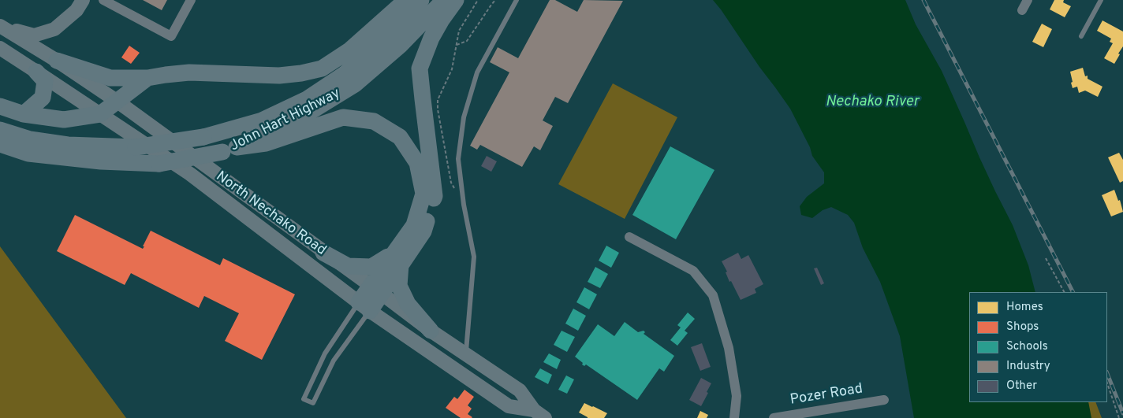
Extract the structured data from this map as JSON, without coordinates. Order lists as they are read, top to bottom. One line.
{"streets":{"highway":["John Hart Highway"],"main road":["North Nechako Road"],"street":["Pozer Road"]},"water":["Nechako River"],"legend":["Homes","Shops","Schools","Industry","Other"]}
